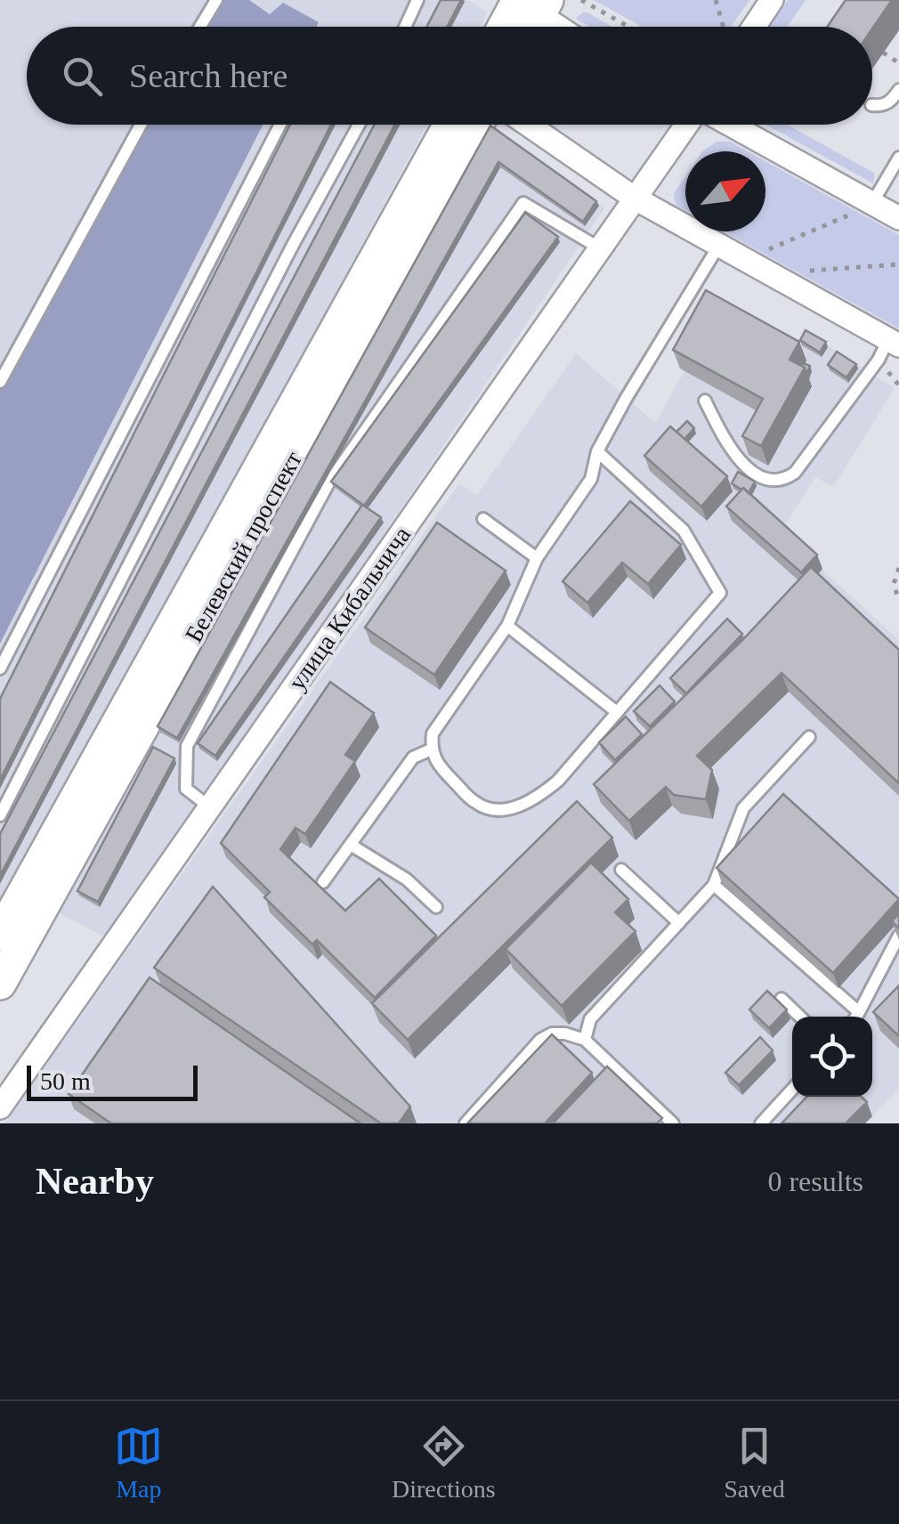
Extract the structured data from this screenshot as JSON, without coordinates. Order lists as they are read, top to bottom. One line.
{"streets":{"street":["Белевский проспект","улица Кибальчича"]},"scale_bar":"50 m","north":"top right","page":{"search":"Search here","scale":"50 m","heading":["Nearby","0 results"],"nav":["Map","Directions","Saved"]}}
